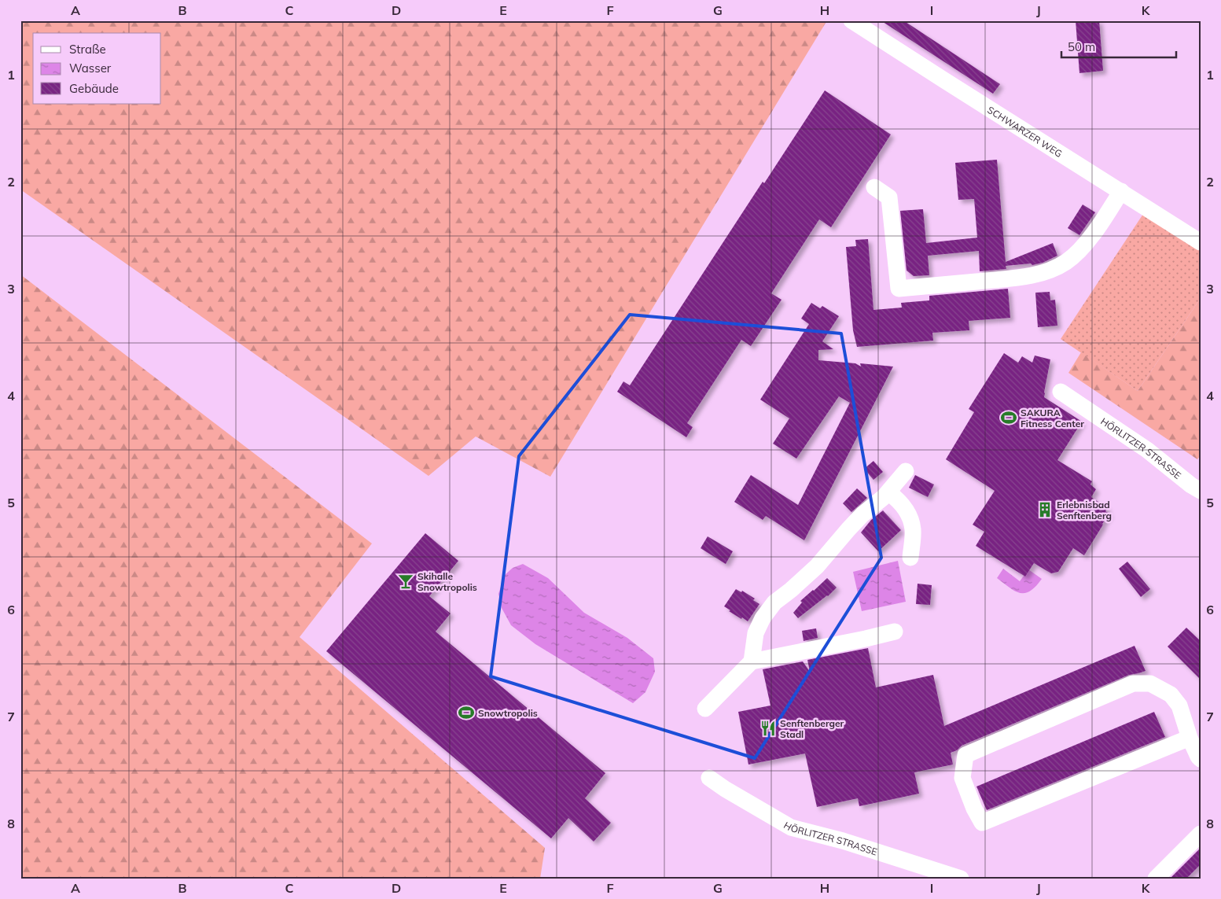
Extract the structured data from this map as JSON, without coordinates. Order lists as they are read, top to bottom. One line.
{"streets":{"street":["SCHWARZER WEG","HÖRLITZER STRASSE"]},"places":{"sports":["SAKURA Fitness Center","Snowtropolis"],"building":["Erlebnisbad Senftenberg"],"bar":["Skihalle Snowtropolis"],"restaurant":["Senftenberger Stadl"]},"legend":["Straße","Wasser","Gebäude"],"scale_bar":"50 m","grid":{"columns":["A","B","C","D","E","F","G","H","I","J","K"],"rows":["1","2","3","4","5","6","7","8"]}}
